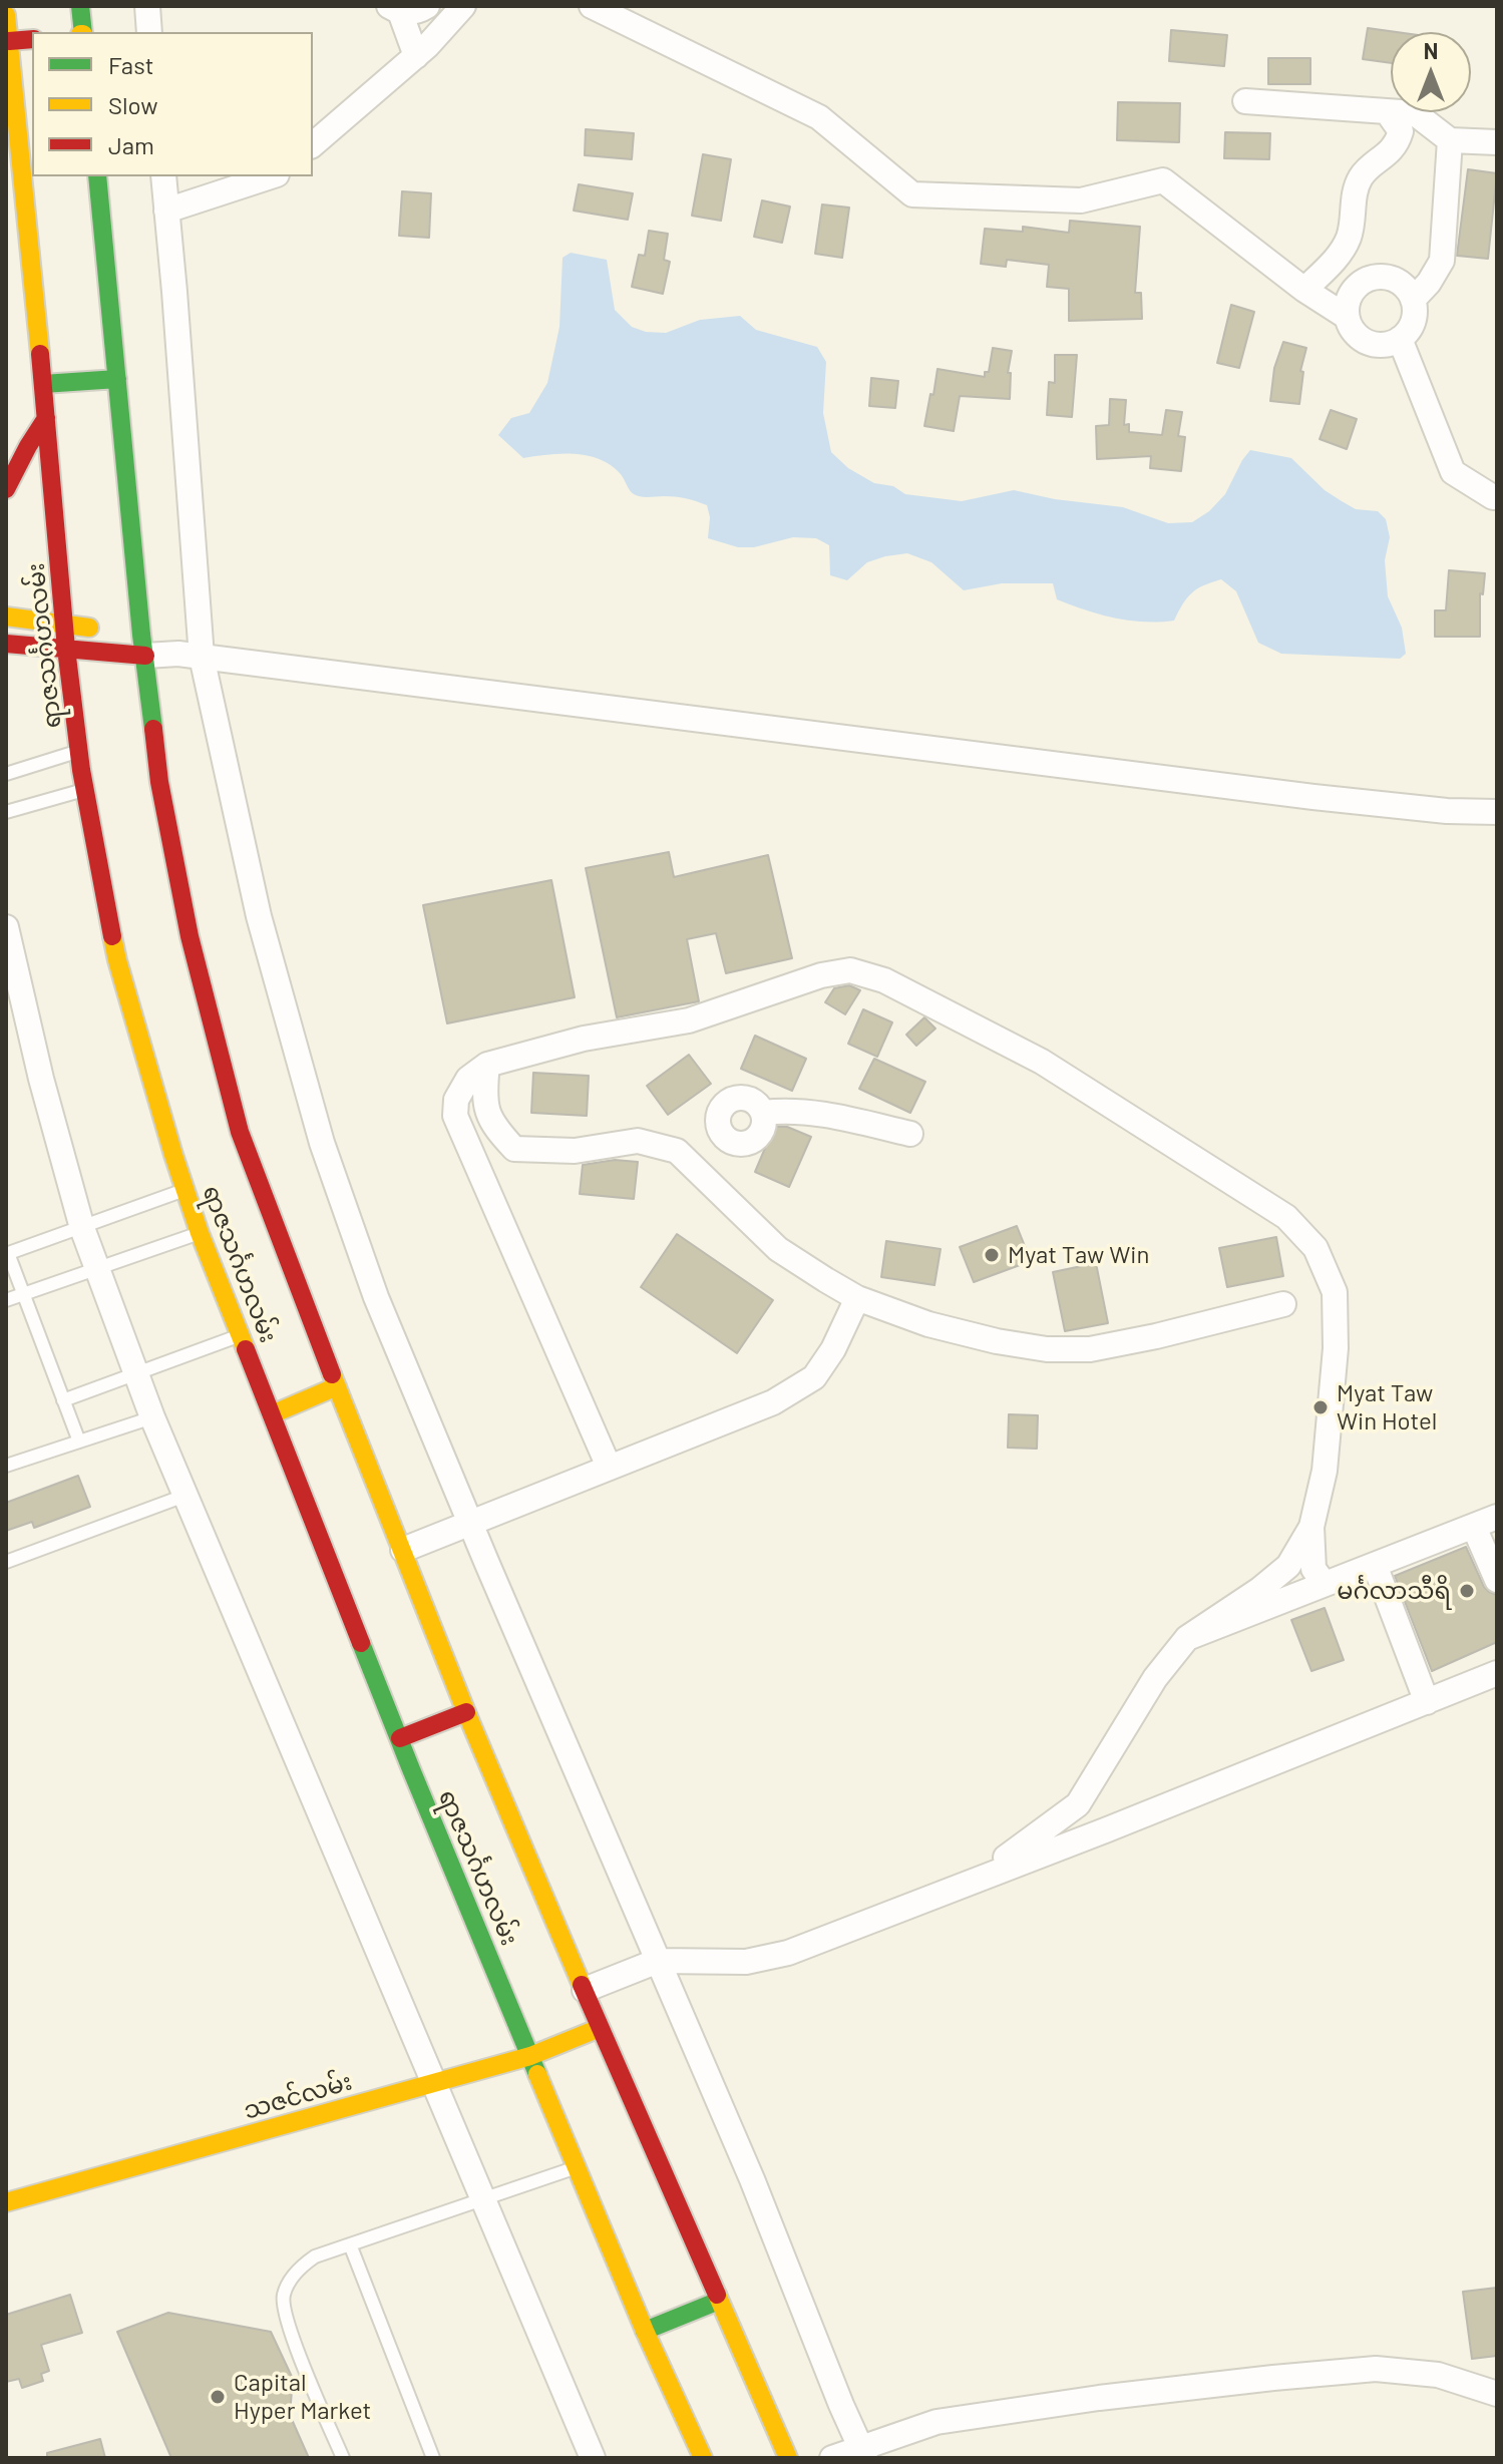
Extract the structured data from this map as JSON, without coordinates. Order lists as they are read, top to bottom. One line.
{"streets":{"main road":["ရာဇသင်္ဂဟလမ်း","သဇင်လမ်း"]},"crossings":[["ရာဇသင်္ဂဟလမ်း","သဇင်လမ်း"]],"places":["Myat Taw Win","Myat Taw Win Hotel","မင်္ဂလာသီရိ","Capital Hyper Market"],"legend":["Fast","Slow","Jam"],"north":"top"}
